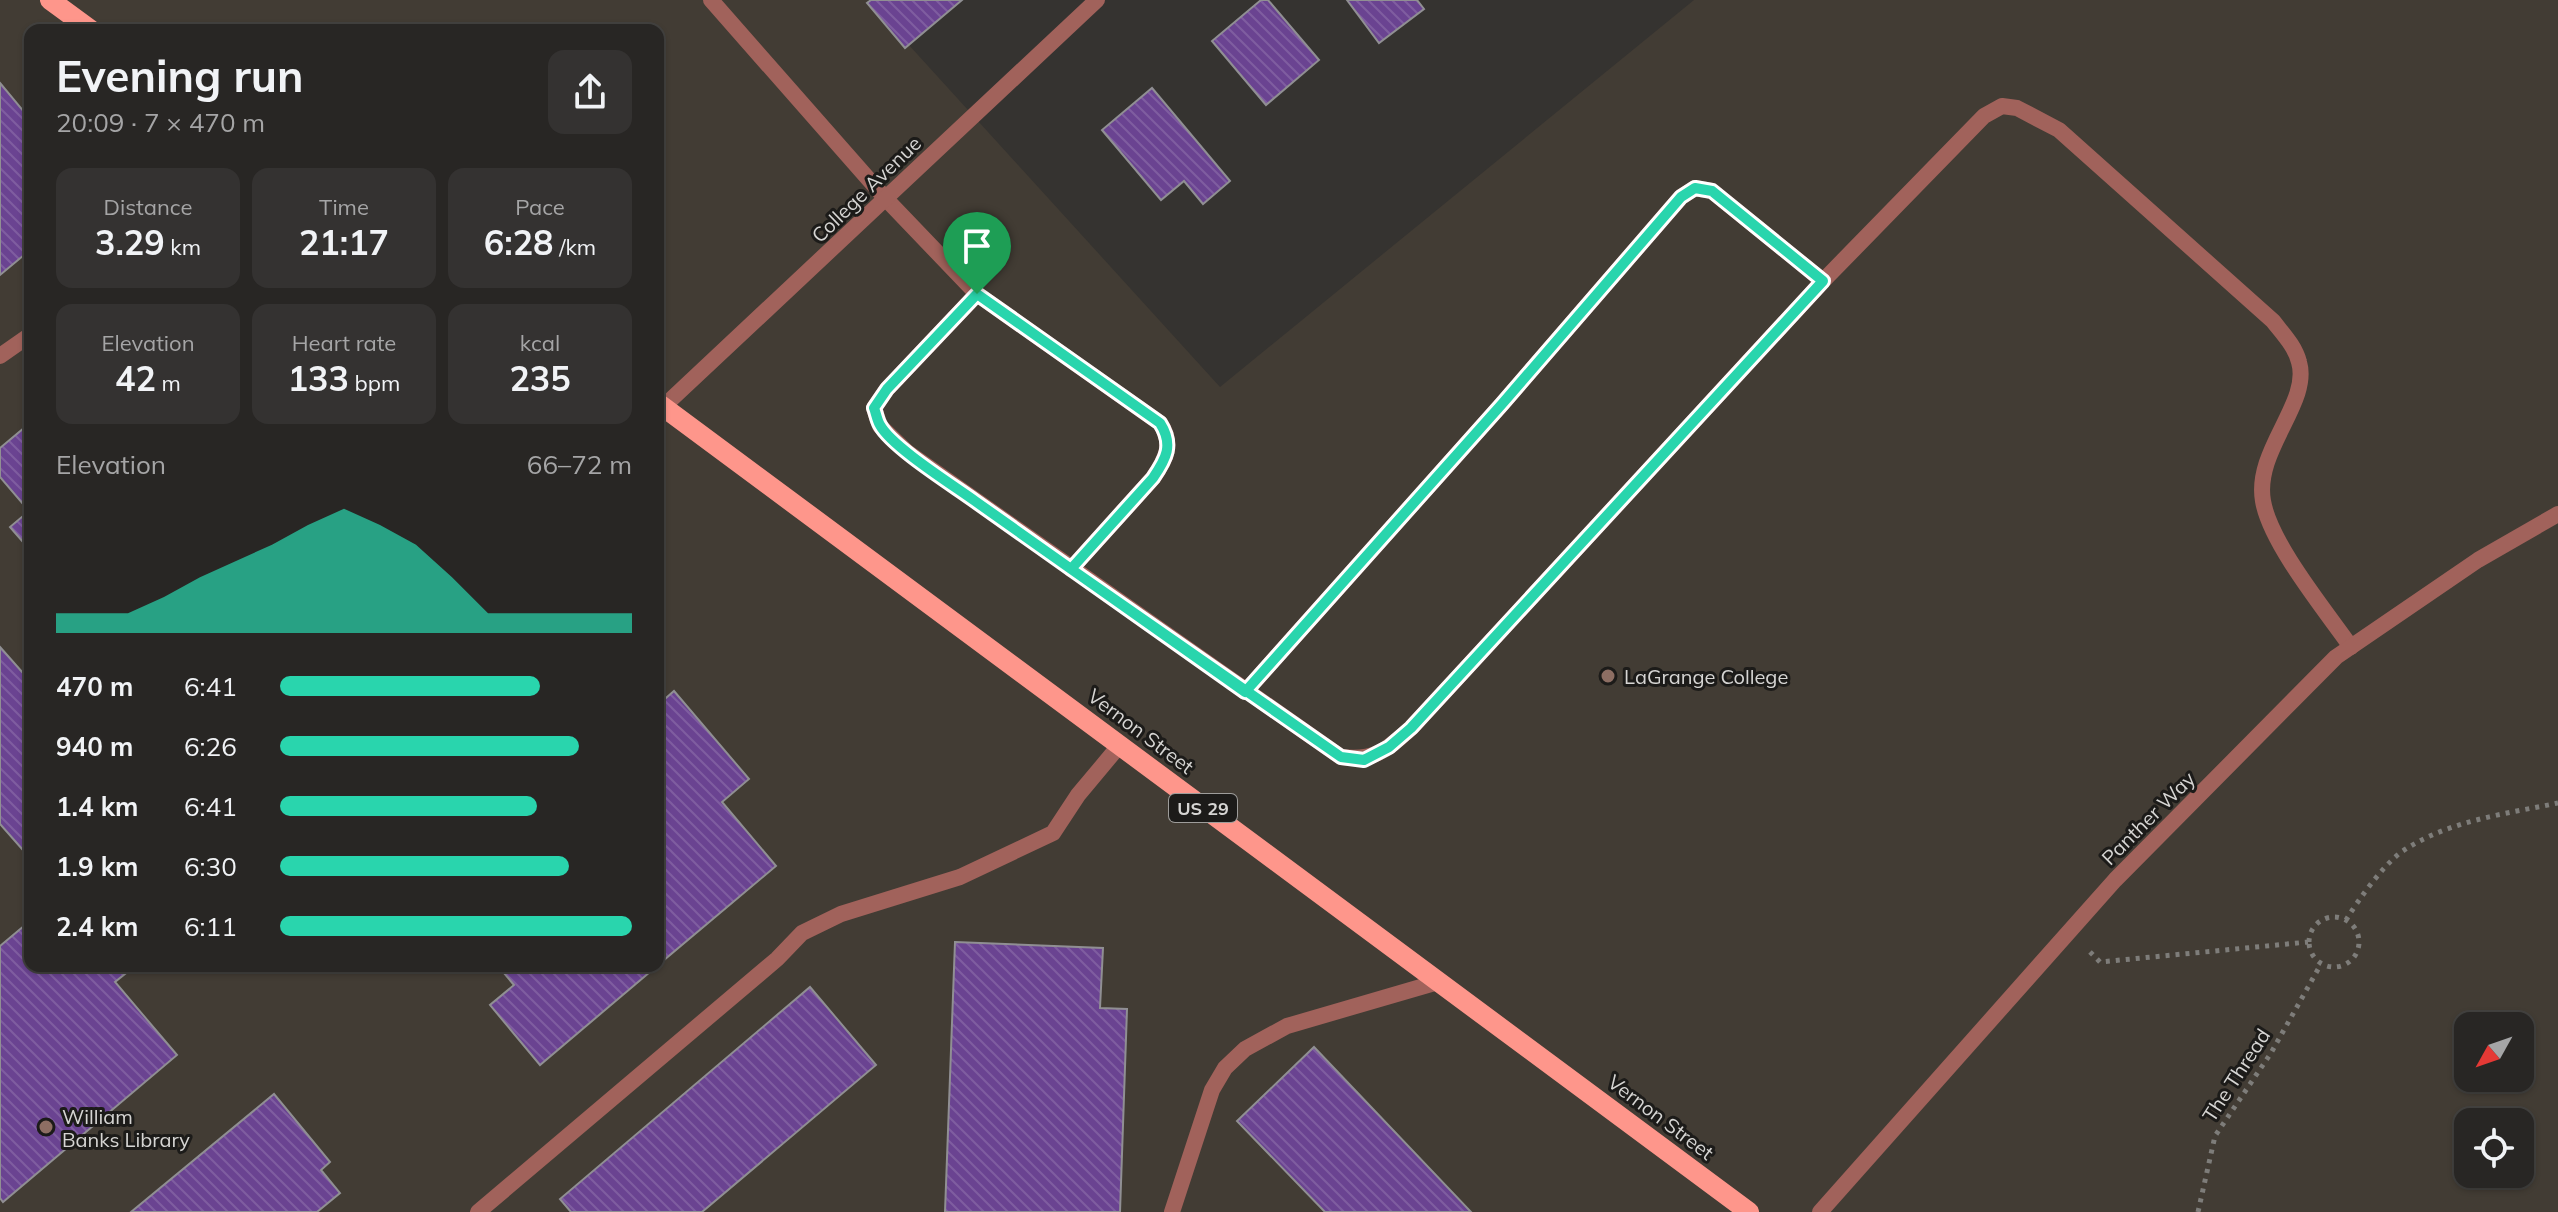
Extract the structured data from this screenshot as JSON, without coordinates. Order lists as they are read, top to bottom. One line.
{"streets":{"main road":["Vernon Street","US 29"],"street":["College Avenue","Panther Way"],"path":["The Thread"]},"places":["LaGrange College","William Banks Library"],"north":"bottom left","page":{"heading":["Evening run","20:09 · 7 × 470 m"],"stats":[["Distance","3.29 km"],["Time","21:17"],["Pace","6:28 /km"],["Elevation","42 m"],["Heart rate","133 bpm"],["kcal","235"]],"chart":["Elevation","66–72 m"],"list":[{"name":"470 m","note":"6:41"},{"name":"940 m","note":"6:26"},{"name":"1.4 km","note":"6:41"},{"name":"1.9 km","note":"6:30"},{"name":"2.4 km","note":"6:11"}]}}
